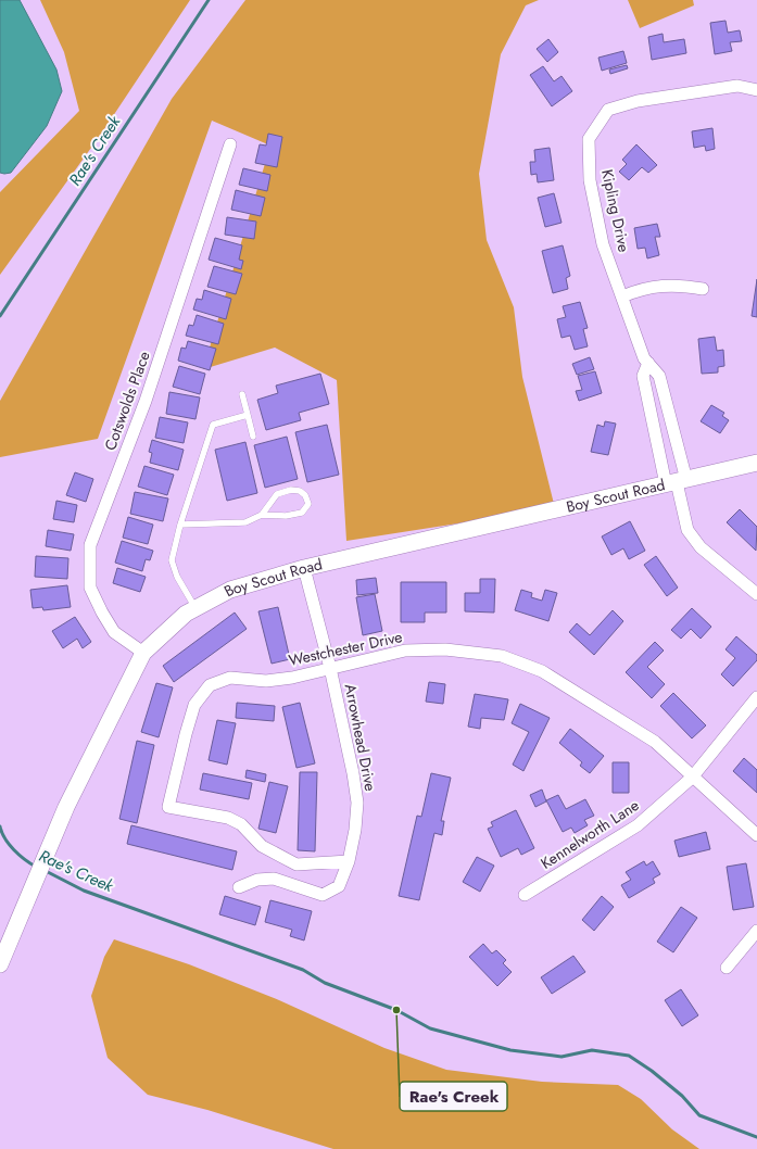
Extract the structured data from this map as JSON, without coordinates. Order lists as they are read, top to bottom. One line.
{"streets":{"street":["Kipling Drive","Cotswolds Place","Boy Scout Road","Westchester Drive","Arrowhead Drive","Kennelworth Lane"]},"crossings":[["Kipling Drive","Boy Scout Road"],["Cotswolds Place","Boy Scout Road"],["Boy Scout Road","Arrowhead Drive"],["Westchester Drive","Arrowhead Drive"],["Westchester Drive","Kennelworth Lane"]],"water":["Rae's Creek"],"places":["Rae's Creek"]}
